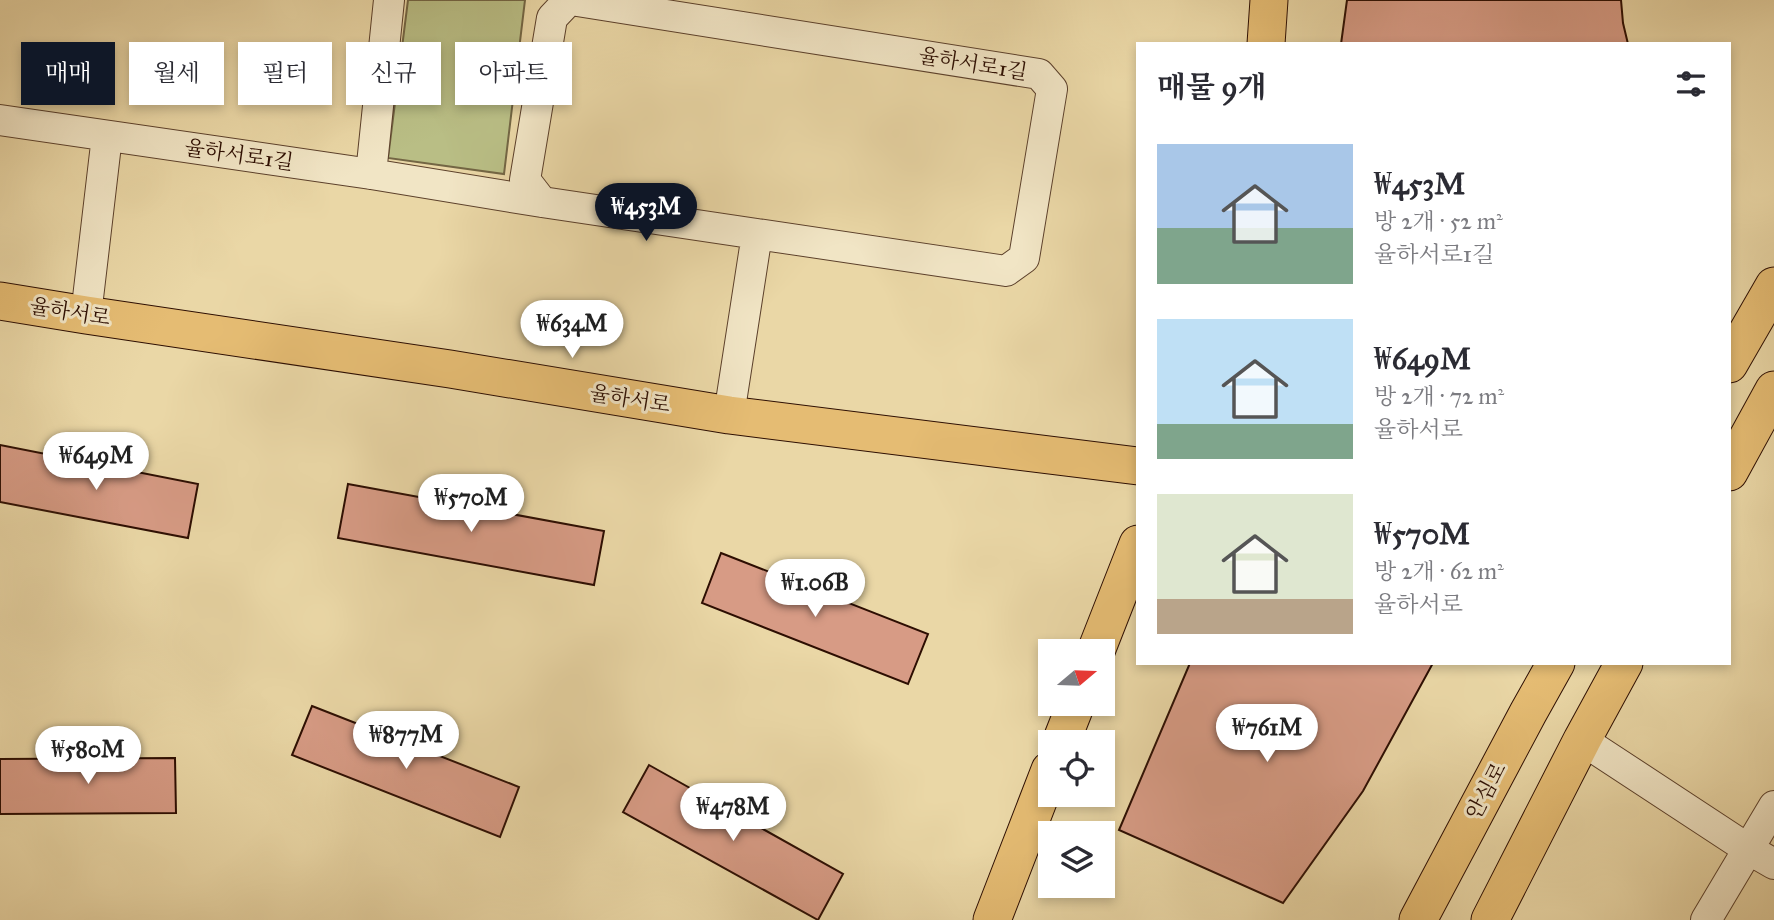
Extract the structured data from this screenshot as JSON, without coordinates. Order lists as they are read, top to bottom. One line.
{"streets":{"main road":["율하서로","안심로"],"street":["율하서로1길"]},"north":"right","page":{"chip":["매매","월세","필터","신규","아파트"],"heading":"매물 9개","list":[{"name":"₩453M","note":"방 2개 · 52 m² · 율하서로1길"},{"name":"₩649M","note":"방 2개 · 72 m² · 율하서로"},{"name":"₩570M","note":"방 2개 · 62 m² · 율하서로"}],"price":["₩453M","₩634M","₩649M","₩570M","₩1.06B","₩761M","₩877M","₩580M","₩478M"]}}
